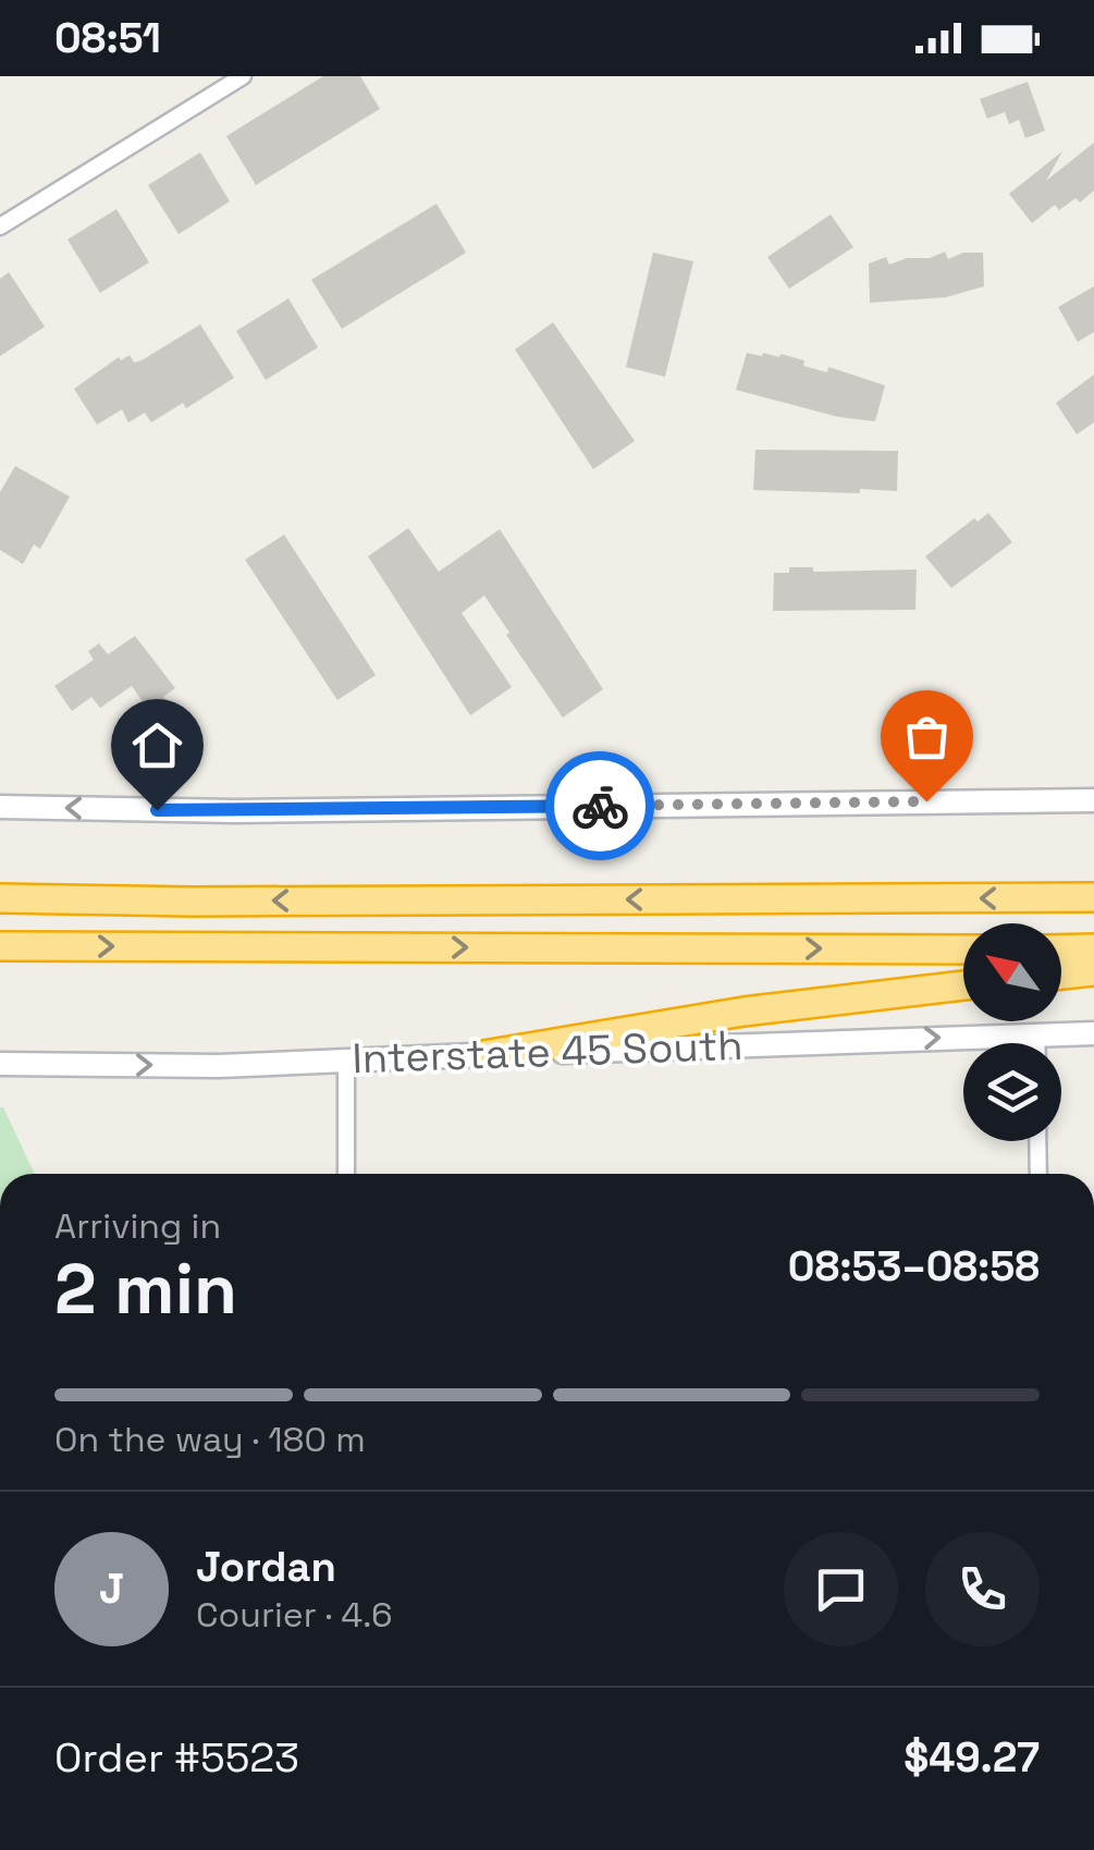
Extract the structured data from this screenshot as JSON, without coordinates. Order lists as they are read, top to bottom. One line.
{"streets":{"main road":["Interstate 45 South"]},"one_way":["Interstate 45 South"],"north":"top left","page":{"status":"08:51","heading":["2 min","Arriving in","08:53–08:58"],"panel":["Jordan","Courier · 4.6","Order #5523","$49.27"],"bar":"On the way · 180 m","round":"J"}}
